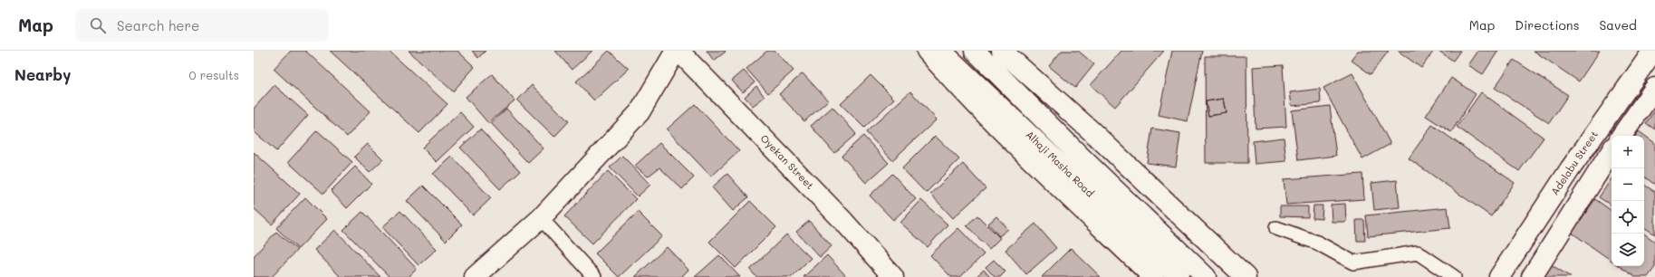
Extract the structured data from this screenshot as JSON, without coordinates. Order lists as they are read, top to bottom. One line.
{"streets":{"street":["Oyekan Street","Adelabu Street","Alhaji Masha Road"]},"page":{"header":"Map","search":"Search here","nav":["Map","Directions","Saved"],"heading":["Nearby","0 results"],"map_buttons":["+","−"]}}
